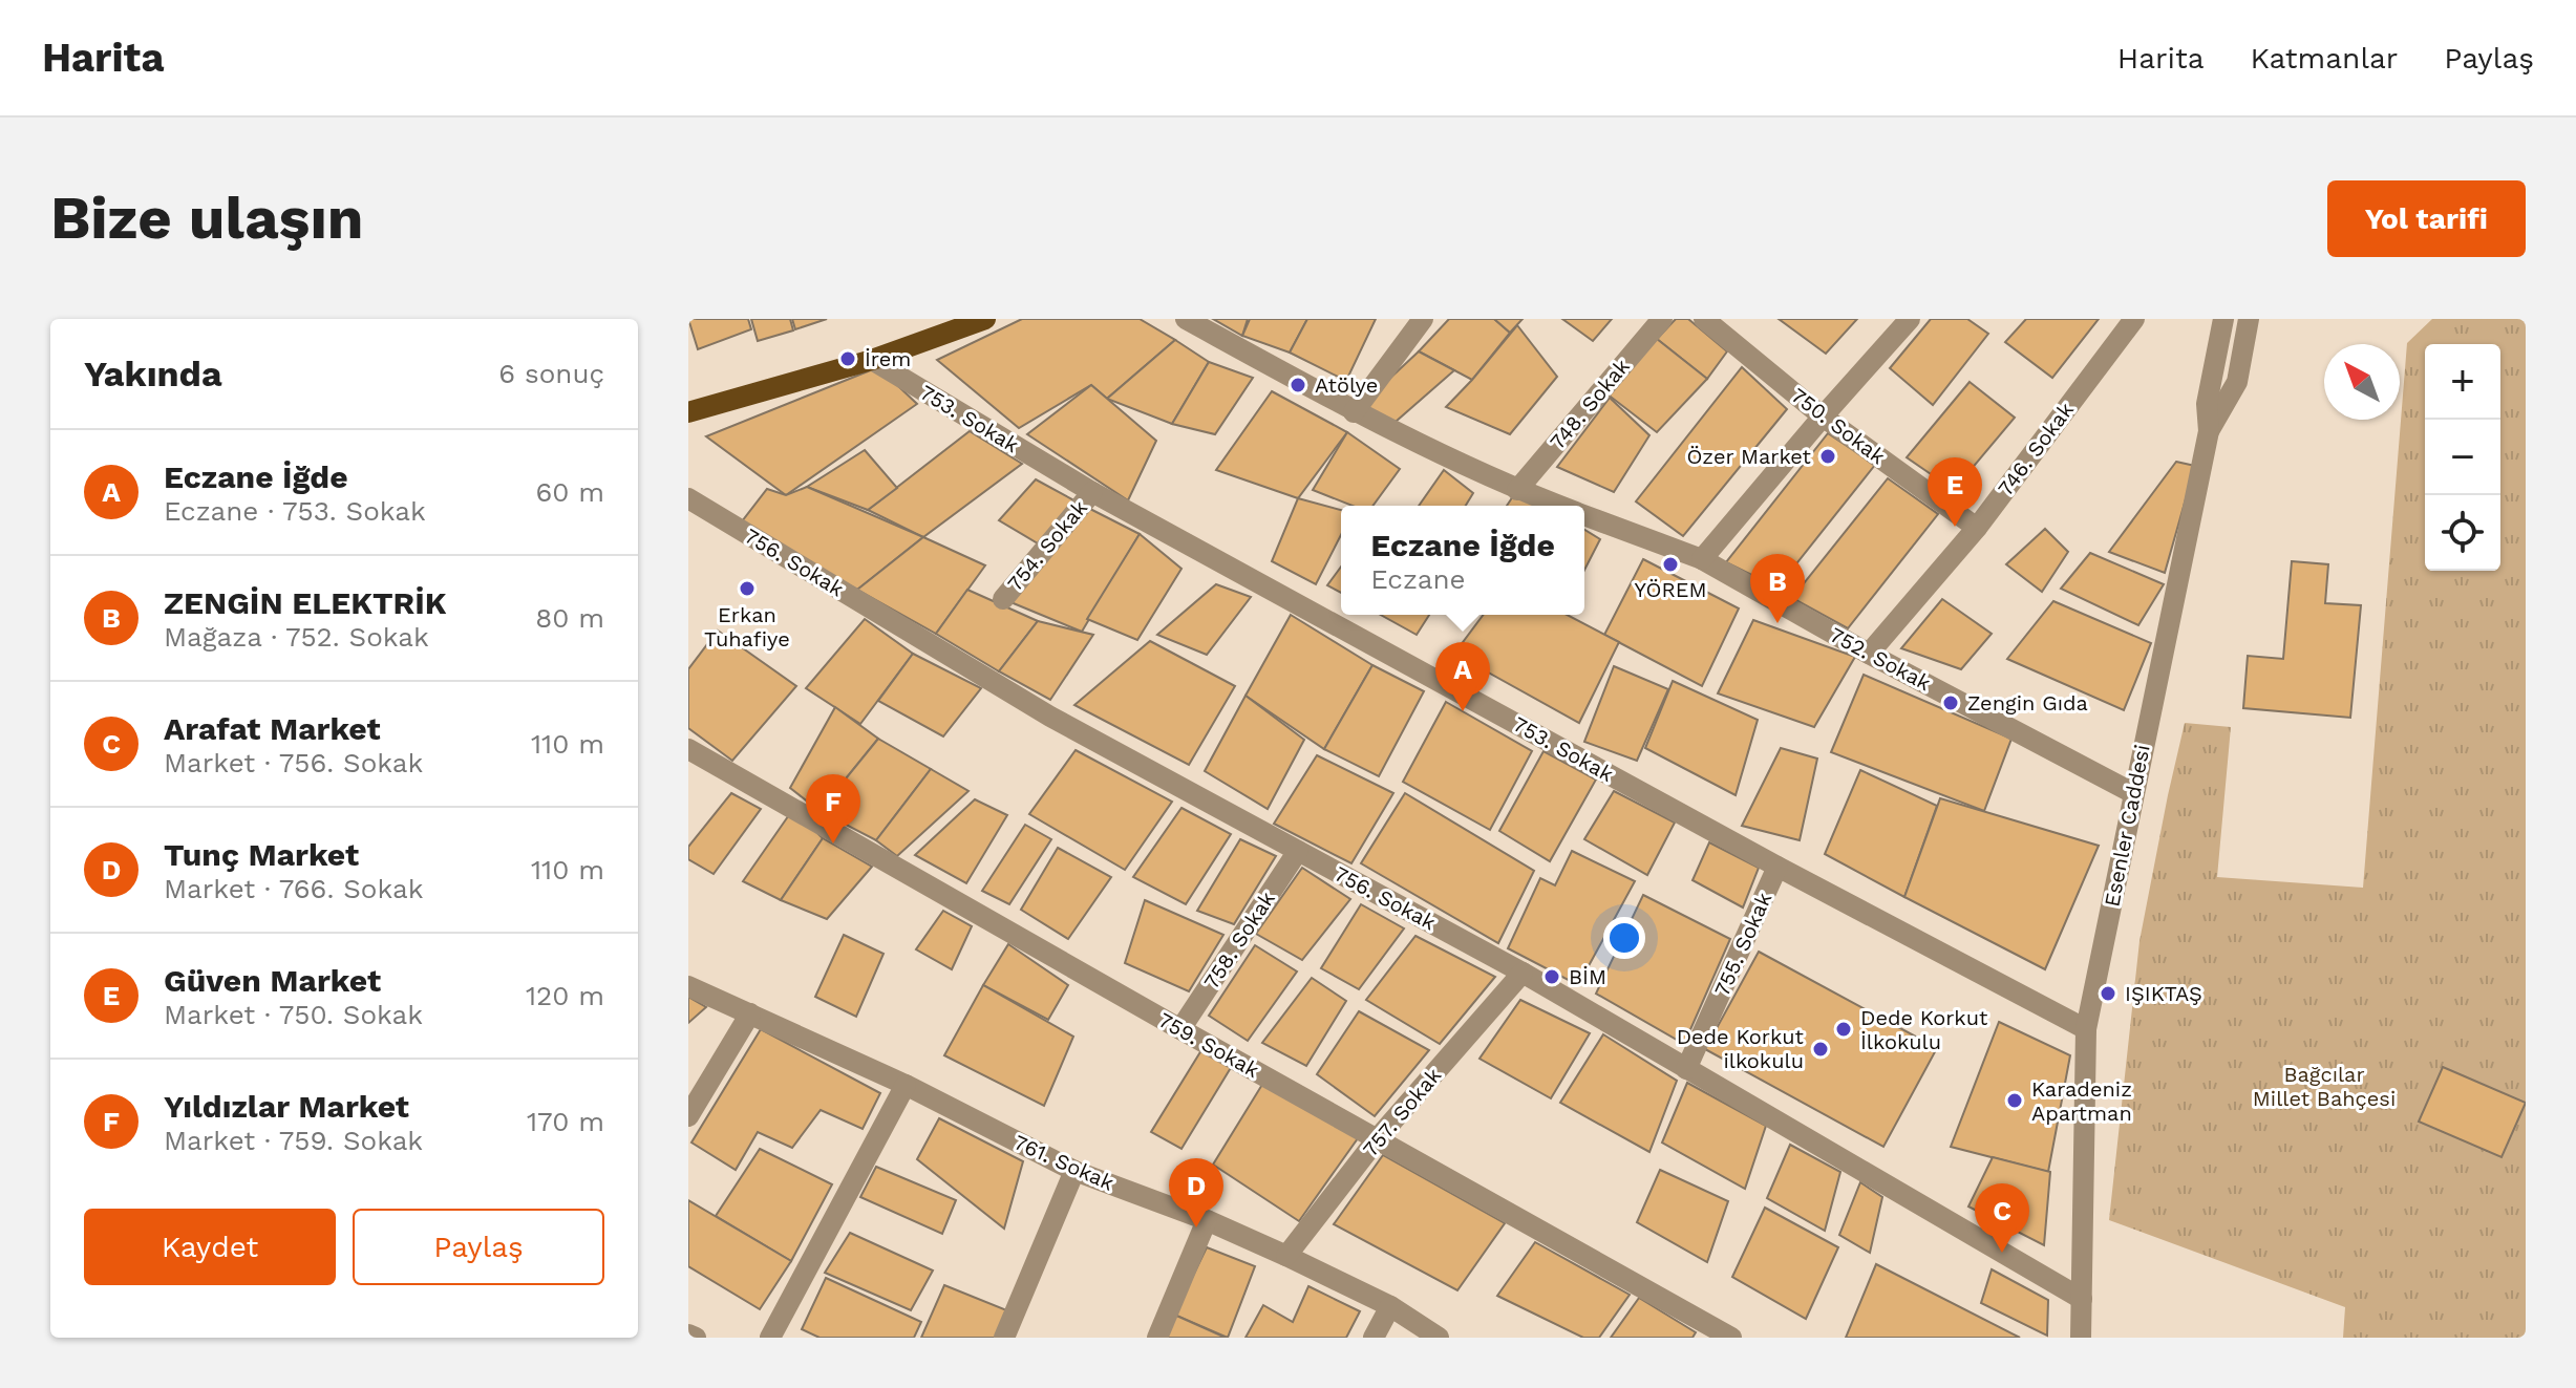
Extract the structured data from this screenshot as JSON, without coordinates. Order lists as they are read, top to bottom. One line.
{"streets":{"street":["748. Sokak","753. Sokak","750. Sokak","746. Sokak","754. Sokak","756. Sokak","752. Sokak","Esenler Caddesi","758. Sokak","755. Sokak","759. Sokak","757. Sokak","761. Sokak"]},"crossings":[["748. Sokak","752. Sokak"],["753. Sokak","754. Sokak"],["753. Sokak","Esenler Caddesi"],["753. Sokak","755. Sokak"],["750. Sokak","746. Sokak"],["746. Sokak","752. Sokak"],["756. Sokak","Esenler Caddesi"],["756. Sokak","758. Sokak"],["756. Sokak","755. Sokak"],["756. Sokak","757. Sokak"],["752. Sokak","Esenler Caddesi"],["758. Sokak","759. Sokak"],["759. Sokak","757. Sokak"],["757. Sokak","761. Sokak"]],"parks":["Bağcılar Millet Bahçesi"],"places":["İrem","Atölye","Özer Market","YÖREM","Erkan Tuhafiye","Zengin Gıda","BİM","IŞIKTAŞ","Dede Korkut İlkokulu","Dede Korkut ilkokulu","Karadeniz Apartman"],"north":"top left","page":{"header":"Harita","nav":["Harita","Katmanlar","Paylaş"],"buttons":["Yol tarifi",["Kaydet","Paylaş"]],"title":"Bize ulaşın","heading":["Yakında","6 sonuç"],"map_buttons":["+","−"],"list":[{"mark":"A","name":"Eczane İğde","note":"Eczane · 753. Sokak","value":"60 m"},{"mark":"B","name":"ZENGİN ELEKTRİK","note":"Mağaza · 752. Sokak","value":"80 m"},{"mark":"C","name":"Arafat Market","note":"Market · 756. Sokak","value":"110 m"},{"mark":"D","name":"Tunç Market","note":"Market · 766. Sokak","value":"110 m"},{"mark":"E","name":"Güven Market","note":"Market · 750. Sokak","value":"120 m"},{"mark":"F","name":"Yıldızlar Market","note":"Market · 759. Sokak","value":"170 m"}],"pins":["E","B","A","F","D","C"],"popup":["Eczane İğde","Eczane"]}}
